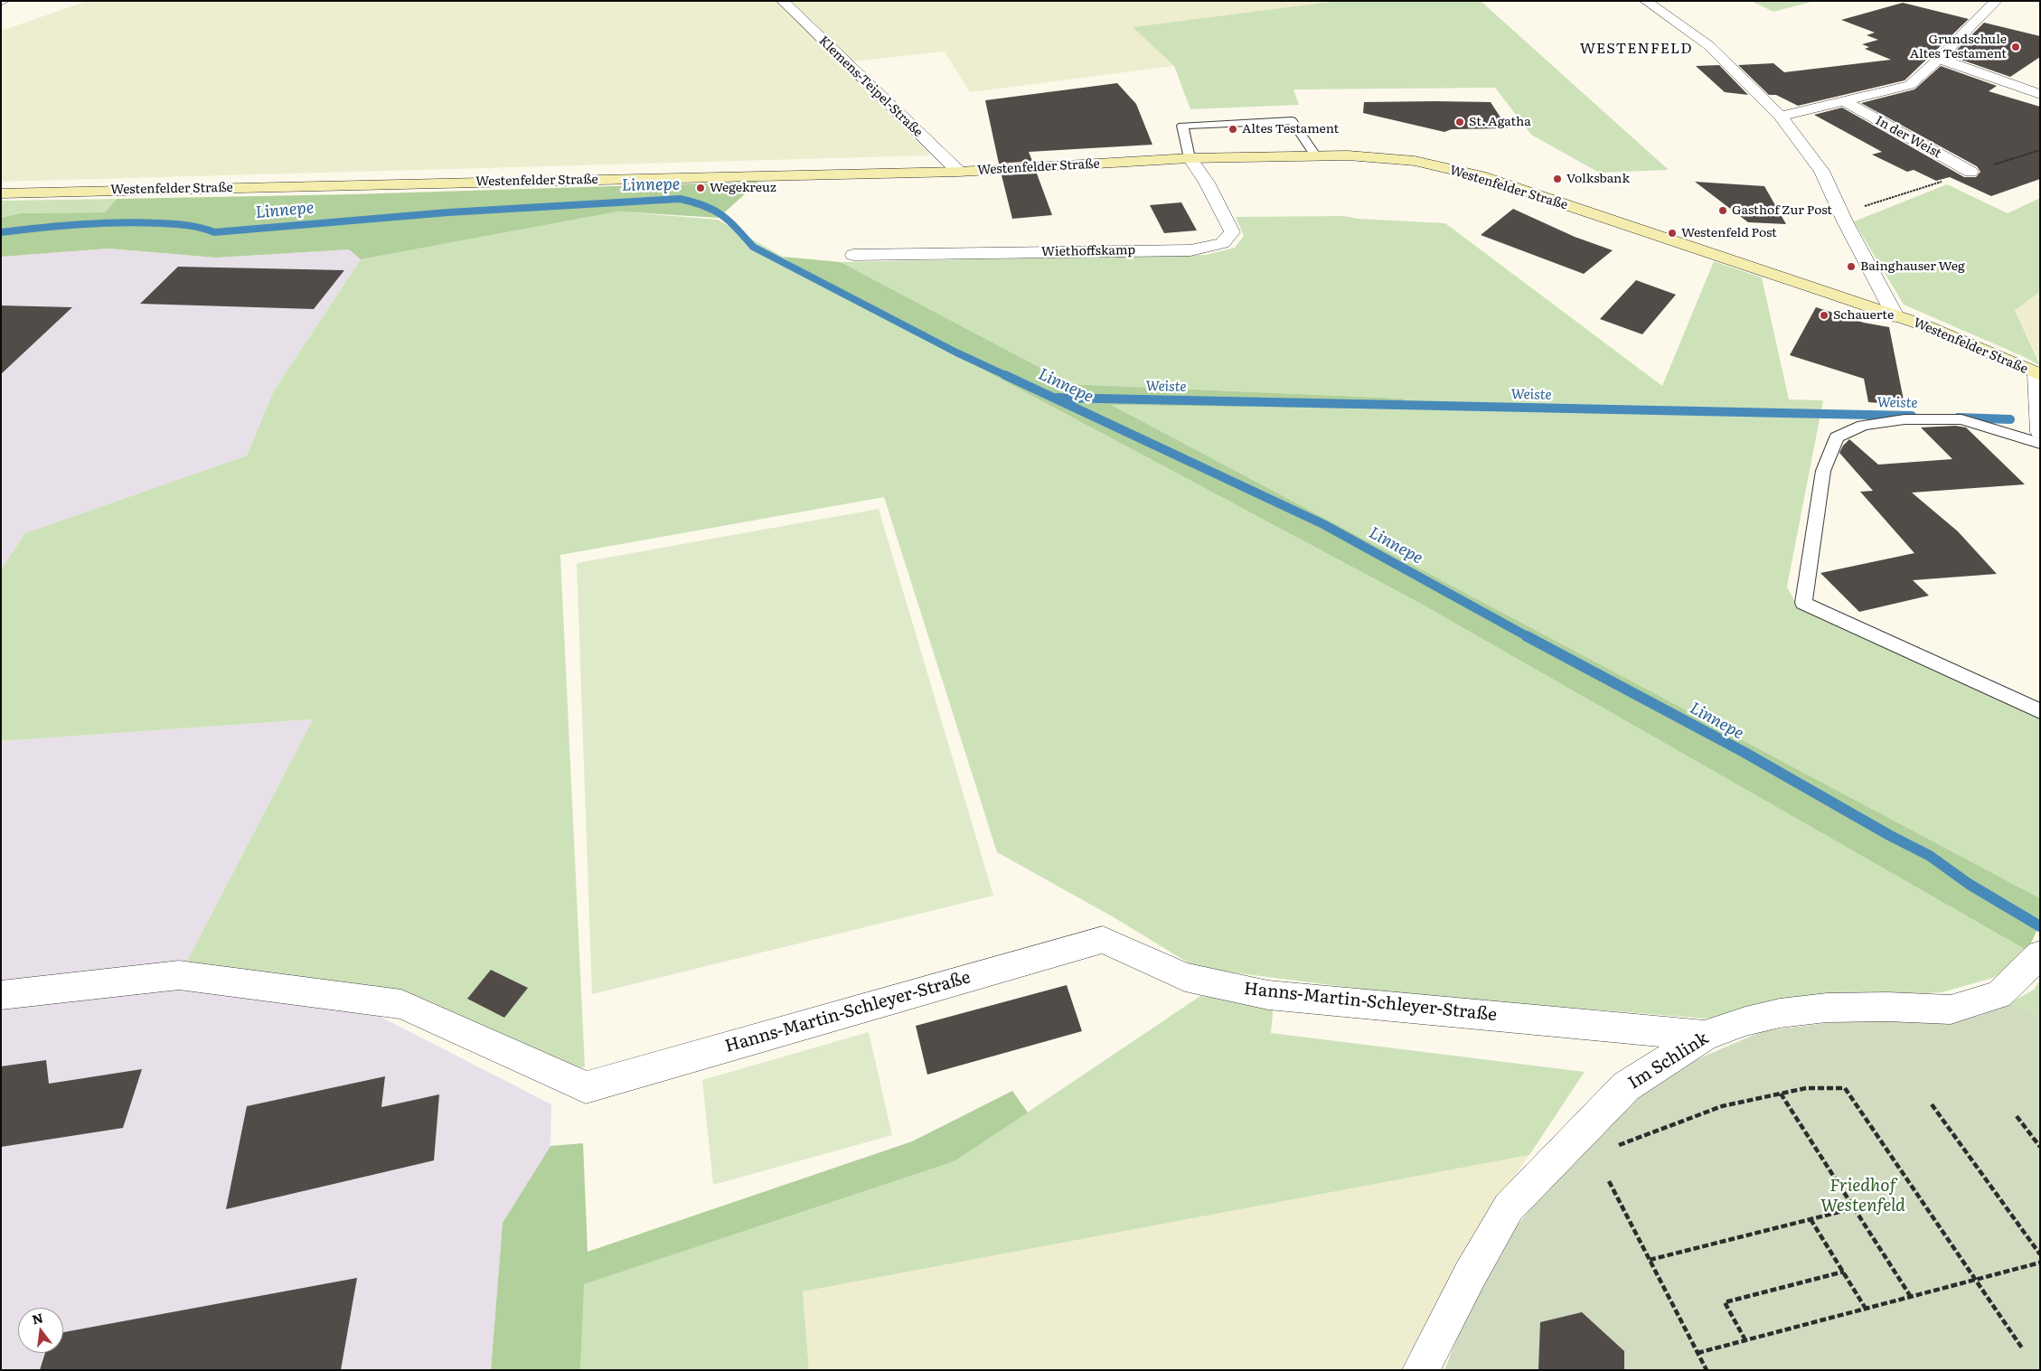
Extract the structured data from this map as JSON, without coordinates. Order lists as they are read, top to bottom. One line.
{"streets":{"main road":["Westenfelder Straße"],"street":["Klemens-Teipel-Straße","In der Weist","Wiethoffskamp","Hanns-Martin-Schleyer-Straße","Im Schlink"]},"crossings":[["Klemens-Teipel-Straße","Westenfelder Straße"],["Westenfelder Straße","Wiethoffskamp"],["Hanns-Martin-Schleyer-Straße","Im Schlink"]],"districts":["WESTENFELD"],"water":["Linnepe","Weiste"],"parks":["Friedhof Westenfeld"],"places":["Grundschule Altes Testament","St. Agatha","Altes Testament","Volksbank","Wegekreuz","Gasthof Zur Post","Westenfeld Post","Bainghauser Weg","Schauerte"],"north":"top"}
